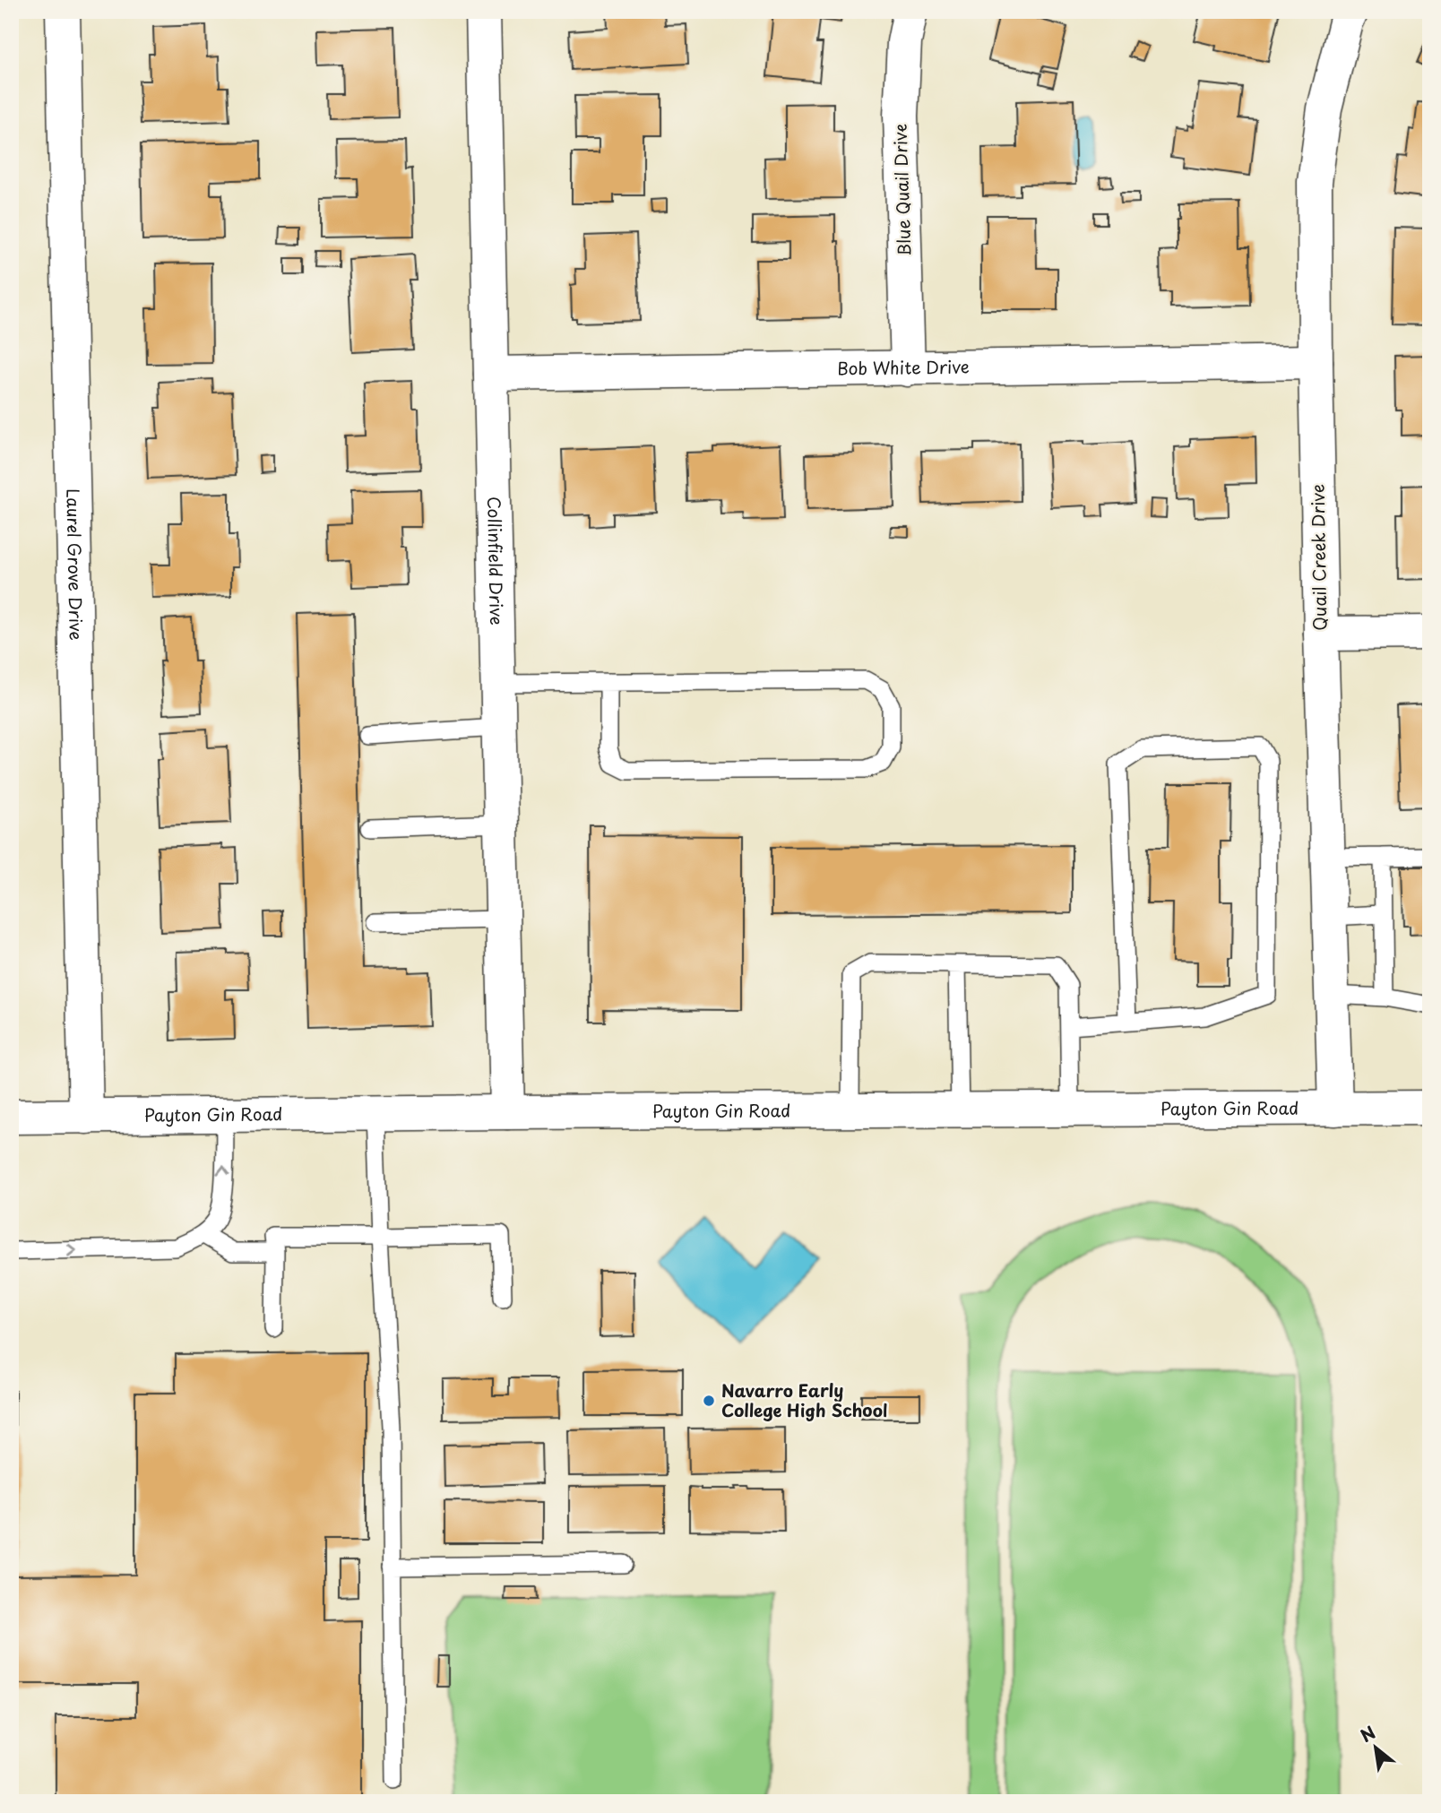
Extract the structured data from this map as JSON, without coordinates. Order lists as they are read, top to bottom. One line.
{"streets":{"street":["Blue Quail Drive","Bob White Drive","Quail Creek Drive","Collinfield Drive","Laurel Grove Drive","Payton Gin Road"]},"crossings":[["Blue Quail Drive","Bob White Drive"],["Bob White Drive","Quail Creek Drive"],["Bob White Drive","Collinfield Drive"],["Quail Creek Drive","Payton Gin Road"],["Collinfield Drive","Payton Gin Road"],["Laurel Grove Drive","Payton Gin Road"]],"places":["Navarro Early College High School"],"north":"top left"}
